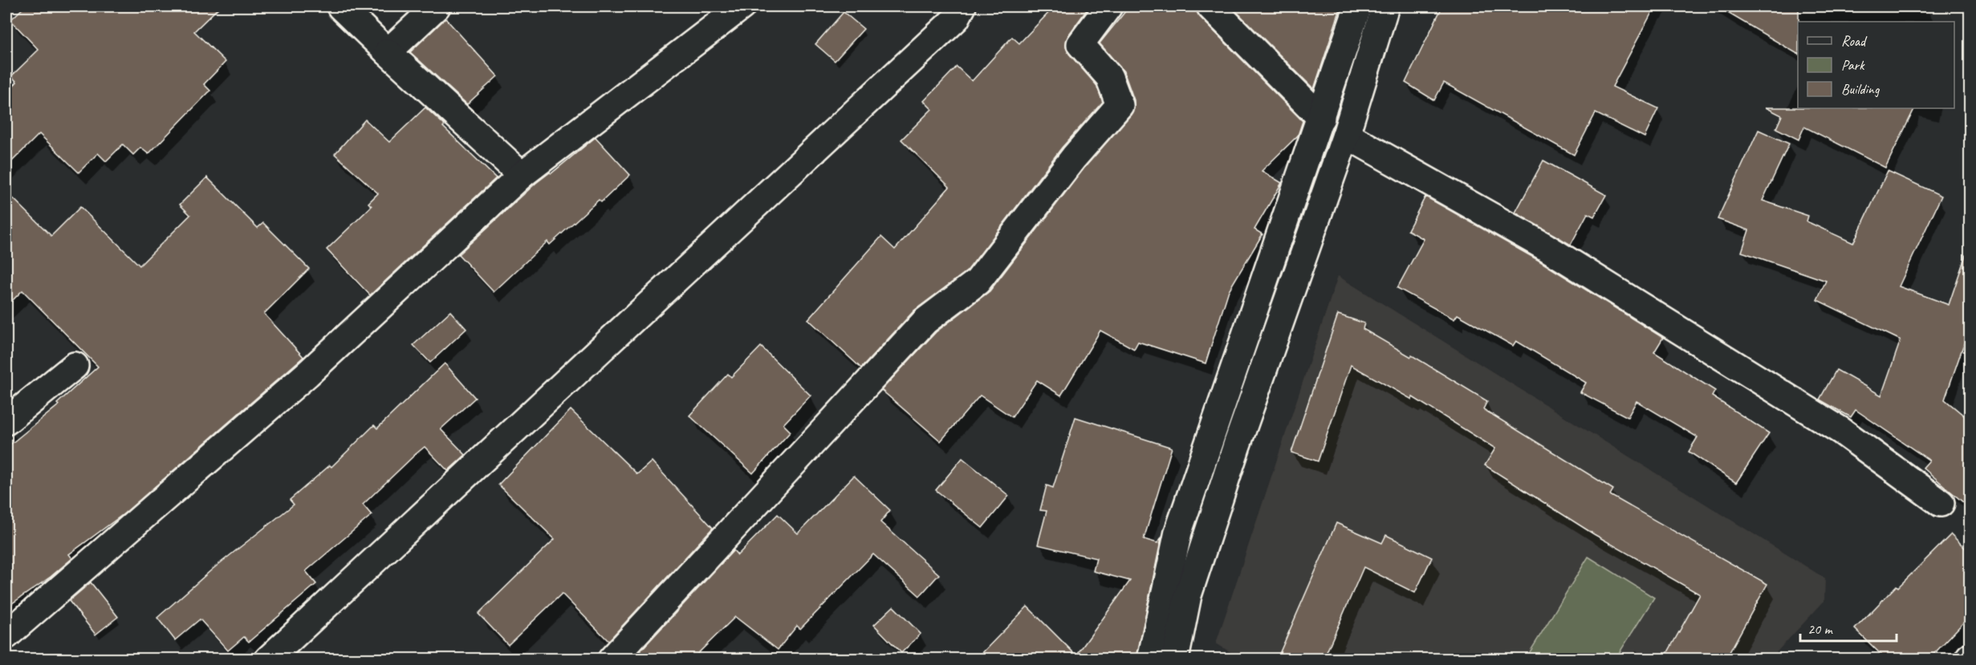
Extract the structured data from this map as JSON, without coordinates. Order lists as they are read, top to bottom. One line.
{"legend":["Road","Park","Building"],"scale_bar":"20 m"}
